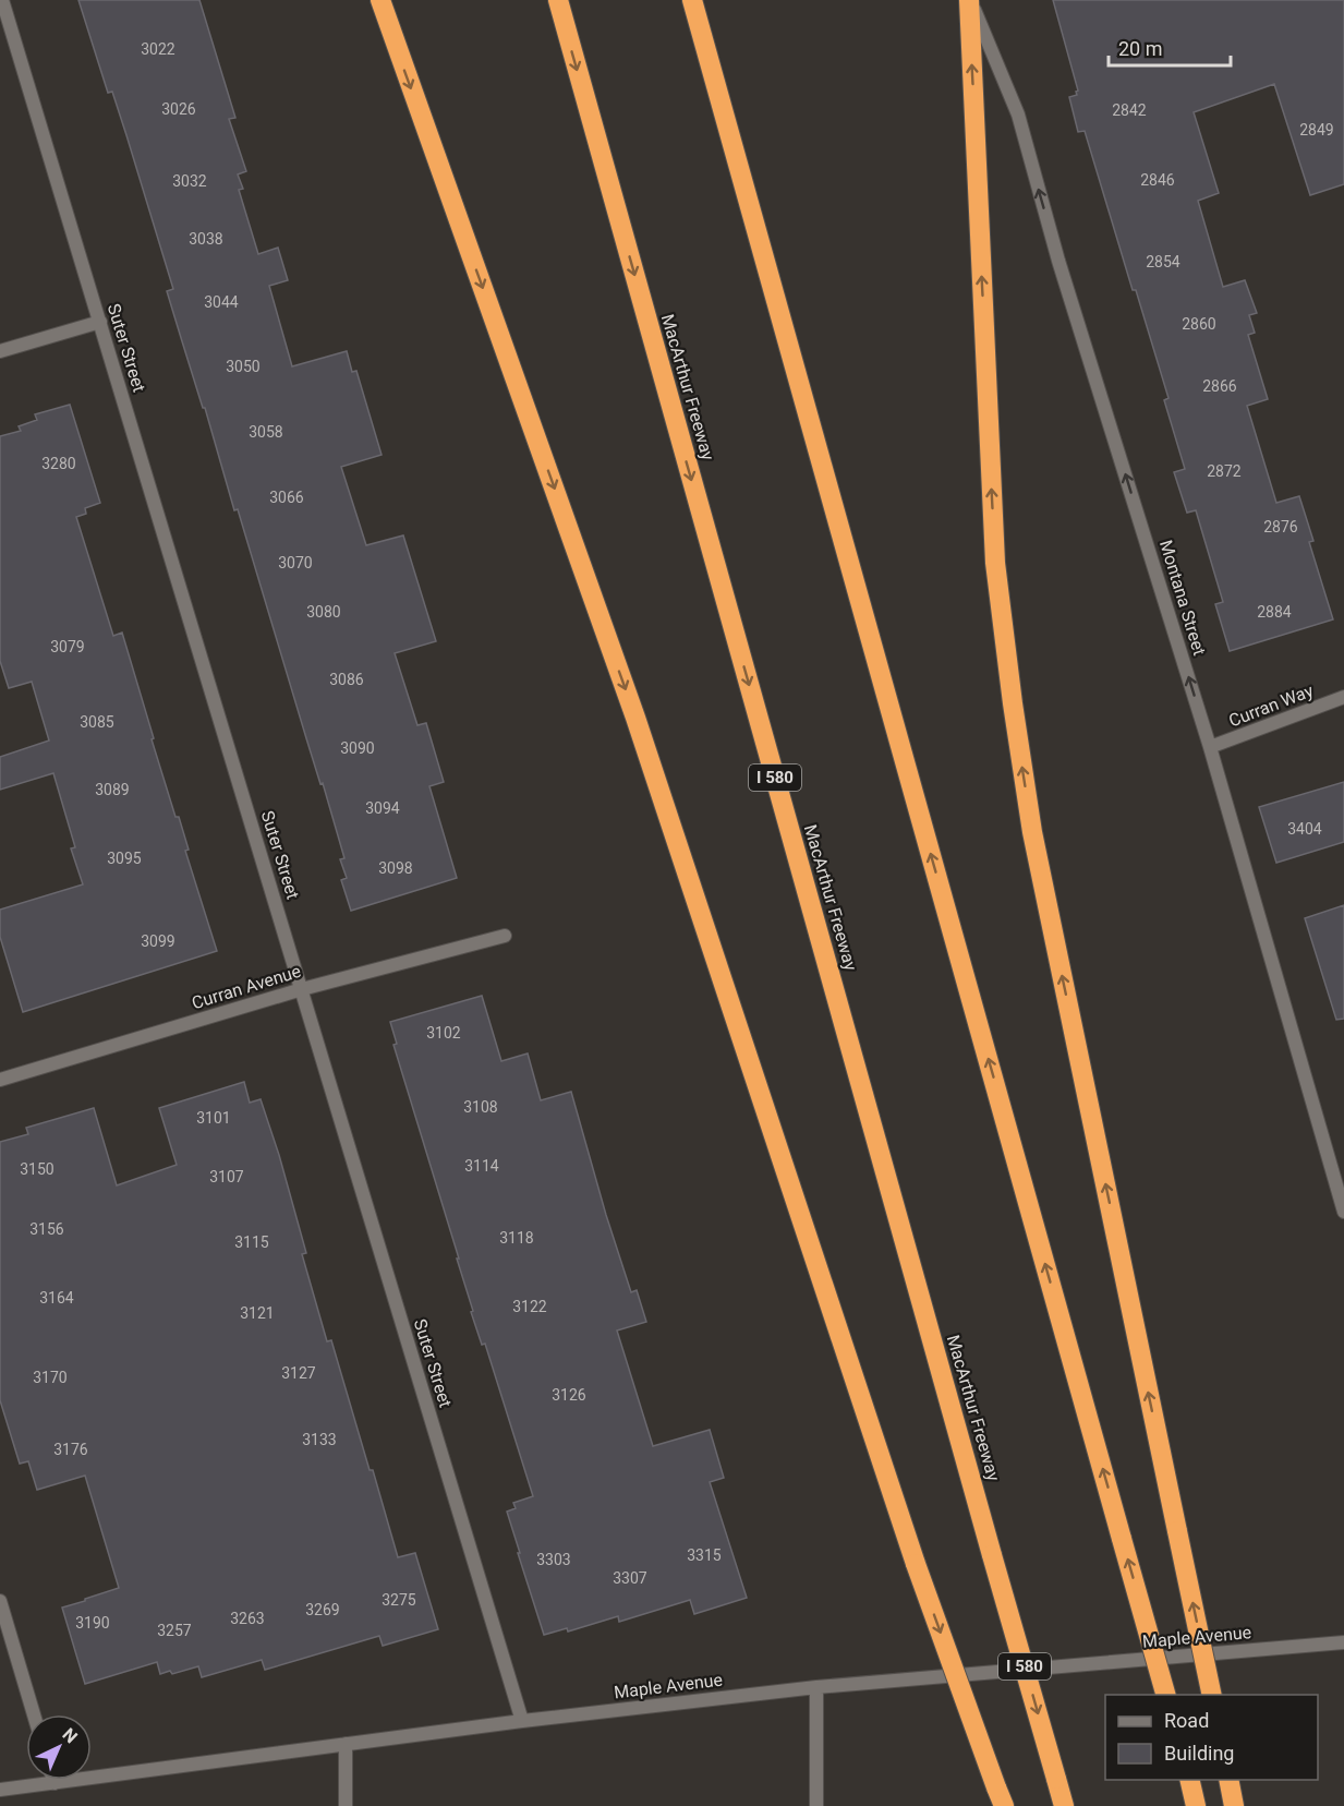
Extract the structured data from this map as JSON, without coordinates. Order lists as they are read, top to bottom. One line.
{"streets":{"highway":["MacArthur Freeway","I 580"],"street":["Suter Street","Montana Street","Curran Way","Curran Avenue","Maple Avenue"]},"crossings":[["Suter Street","Curran Avenue"],["Suter Street","Maple Avenue"],["Montana Street","Curran Way"]],"one_way":["Montana Street"],"house_numbers":["3022","3026","2842","2849","2846","3032","3038","2854","3044","2860","3050","2866","3058","3280","2872","3066","2876","3070","3080","2884","3079","3086","3085","3090","3089","3094","3404","3095","3098","3099","3102","3108","3101","3114","3150","3107","3156","3118","3115","3164","3122","3121","3127","3170","3126","3133","3176","3315","3303","3307","3275","3269","3263","3190","3257"],"legend":["Road","Building"],"scale_bar":"20 m","north":"top right"}
